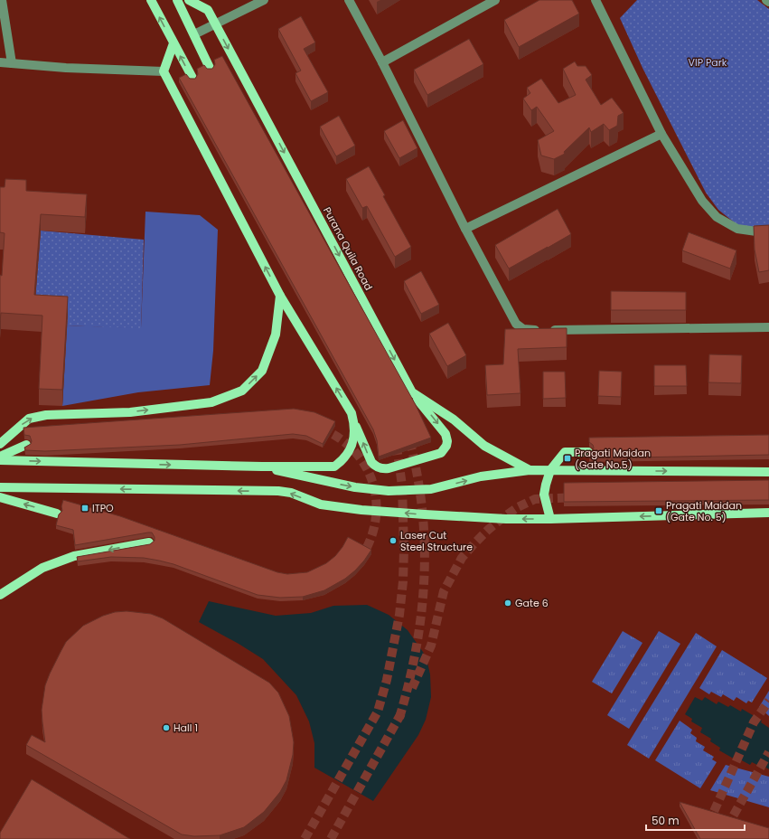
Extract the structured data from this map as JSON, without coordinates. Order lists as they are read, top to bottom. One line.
{"streets":{"main road":["Purana Quila Road"]},"parks":["VIP Park"],"places":{"transit":["Pragati Maidan (Gate No.5)","ITPO","Pragati Maidan (Gate No. 5)"],"other":["Laser Cut Steel Structure","Gate 6","Hall 1"]},"scale_bar":"50 m"}
